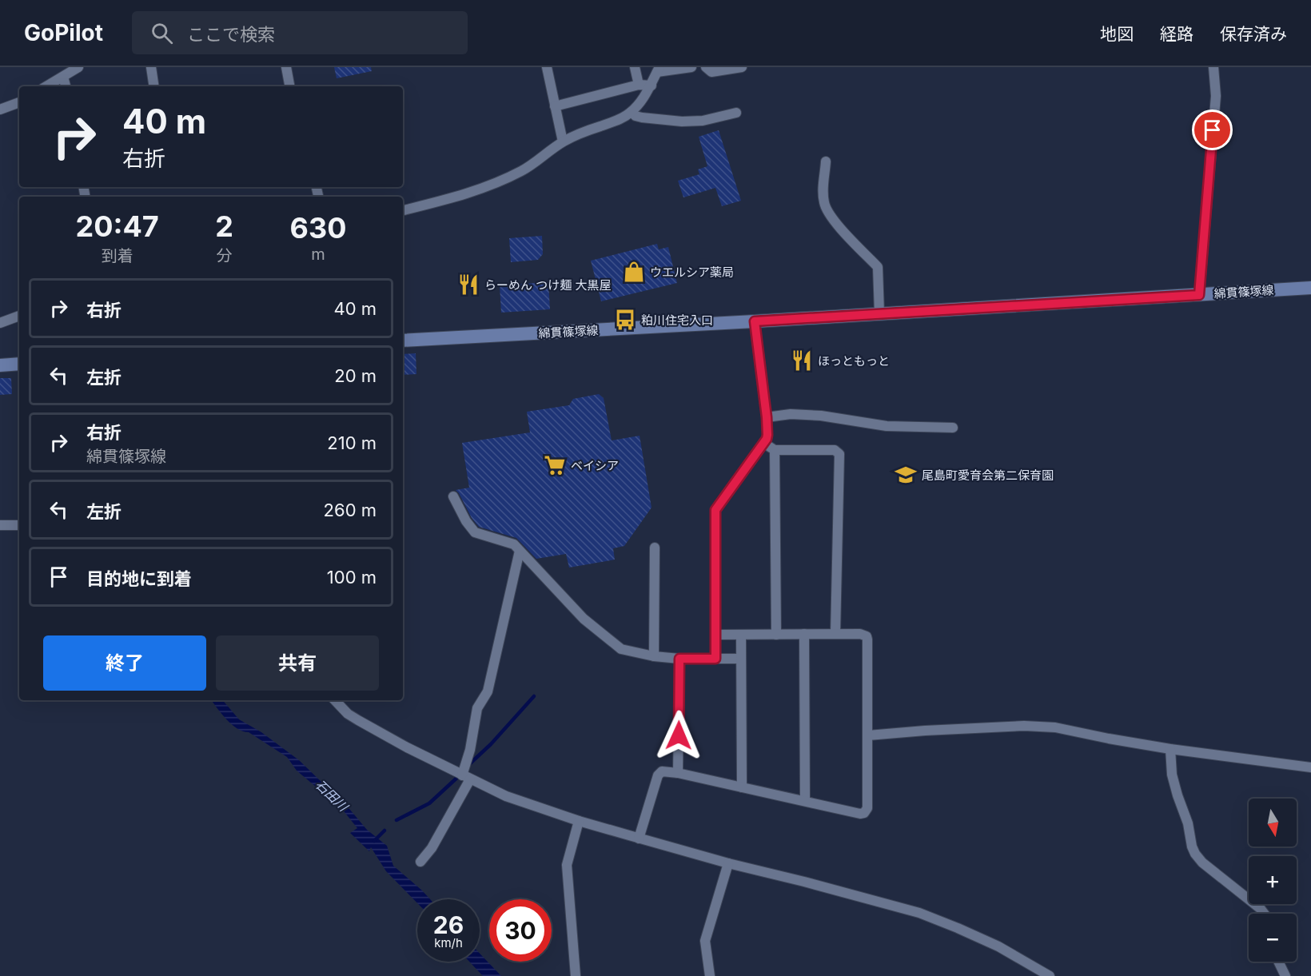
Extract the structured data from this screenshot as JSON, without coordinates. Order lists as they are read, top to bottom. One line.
{"streets":{"main road":["綿貫篠塚線"]},"water":["石田川"],"places":{"shop":["ウエルシア薬局"],"restaurant":["らーめん つけ麺 大黒屋","ほっともっと"],"bus stop":["粕川住宅入口"],"supermarket":["ベイシア"],"school or university":["尾島町愛育会第二保育園"]},"north":"bottom","page":{"header":"GoPilot","search":"ここで検索","nav":["地図","経路","保存済み"],"turn":["40 m","右折"],"eta":["20:47","到着","2","分","630","m"],"list":[{"name":"右折","value":"40 m"},{"name":"左折","value":"20 m"},{"name":"右折","note":"綿貫篠塚線","value":"210 m"},{"name":"左折","value":"260 m"},{"name":"目的地に到着","value":"100 m"}],"buttons":["終了","共有"],"map_buttons":["+","−"],"speed":"26 km/h","limit":"30"}}
